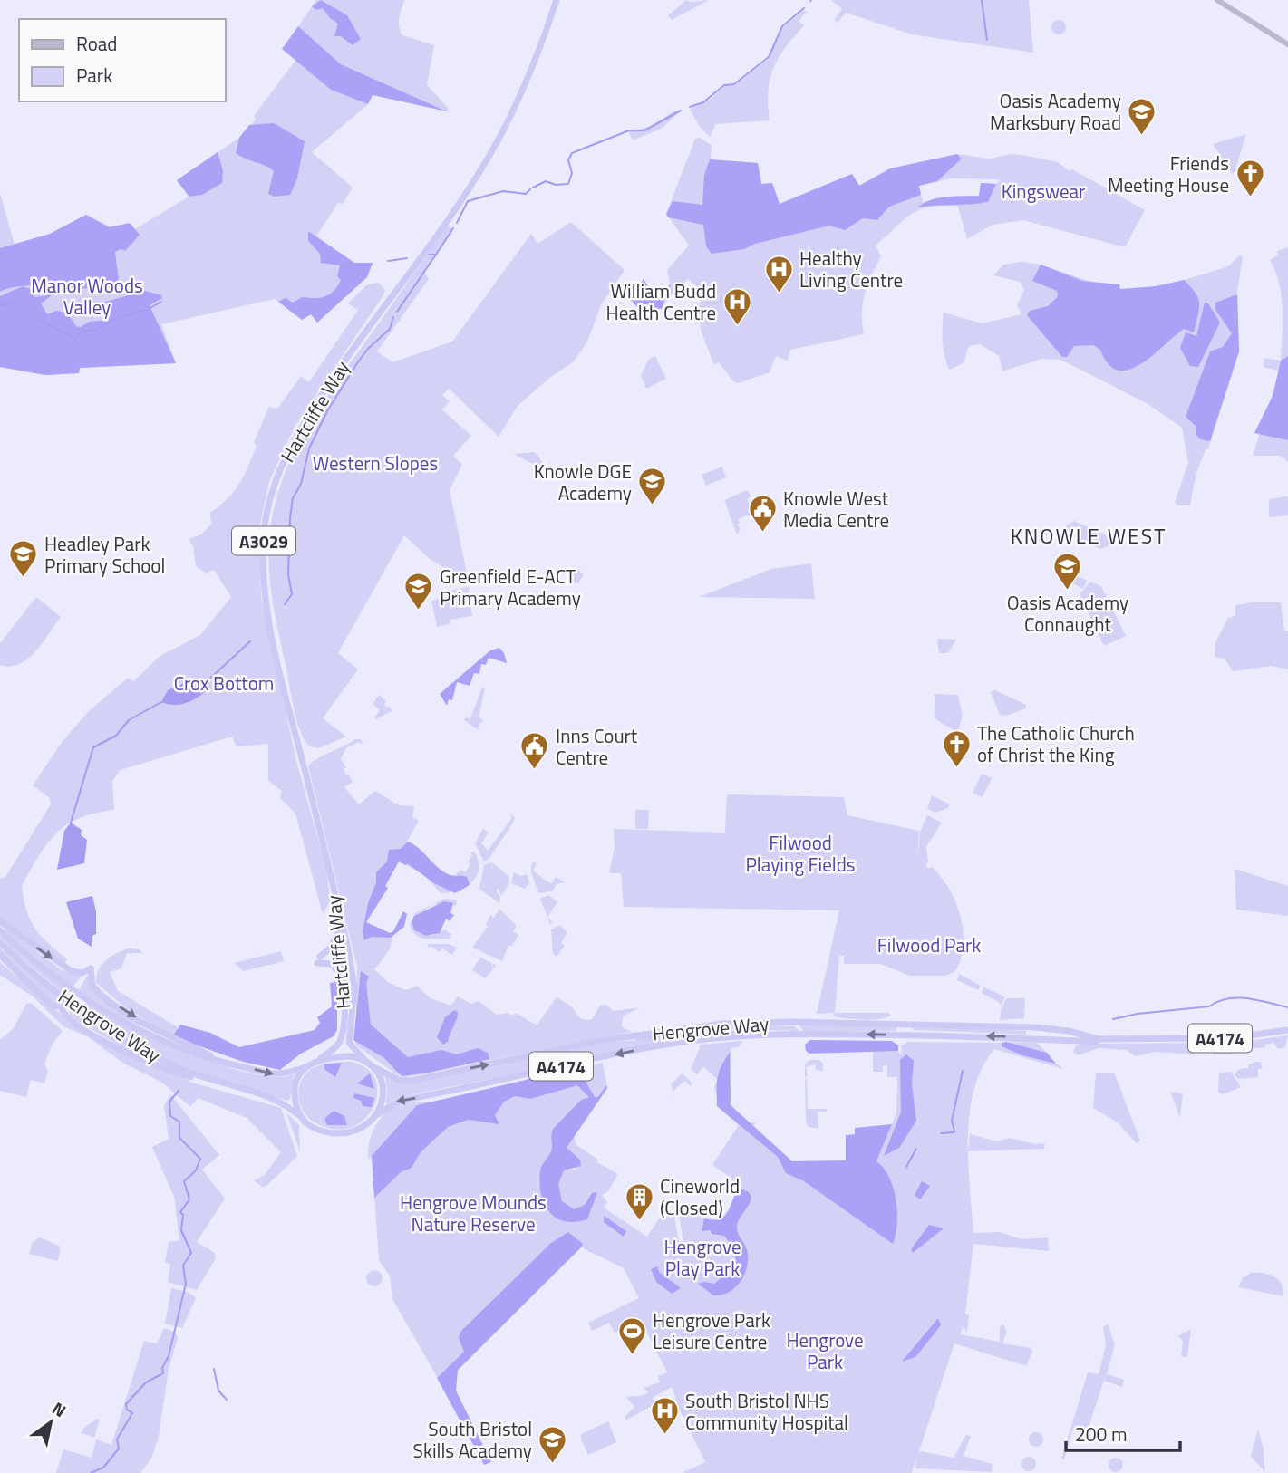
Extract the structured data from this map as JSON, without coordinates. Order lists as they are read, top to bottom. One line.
{"streets":{"highway":["Hartcliffe Way","A3029","Hengrove Way","A4174"]},"crossings":[["Hartcliffe Way","Hengrove Way"],["Hartcliffe Way","A4174"],["Hengrove Way","A4174"]],"districts":["KNOWLE WEST"],"parks":["Kingswear","Manor Woods Valley","Western Slopes","Crox Bottom","Filwood Playing Fields","Filwood Park","Hengrove Mounds Nature Reserve","Hengrove Play Park","Hengrove Park"],"places":{"school or university":["Oasis Academy Marksbury Road","Knowle DGE Academy","Headley Park Primary School","Oasis Academy Connaught","Greenfield E-ACT Primary Academy","South Bristol Skills Academy"],"church":["Friends Meeting House","The Catholic Church of Christ the King"],"hospital":["Healthy Living Centre","William Budd Health Centre","South Bristol NHS Community Hospital"],"public building":["Knowle West Media Centre","Inns Court Centre"],"building":["Cineworld (Closed)"],"sports":["Hengrove Park Leisure Centre"]},"legend":["Road","Park"],"scale_bar":"200 m","north":"top right"}
